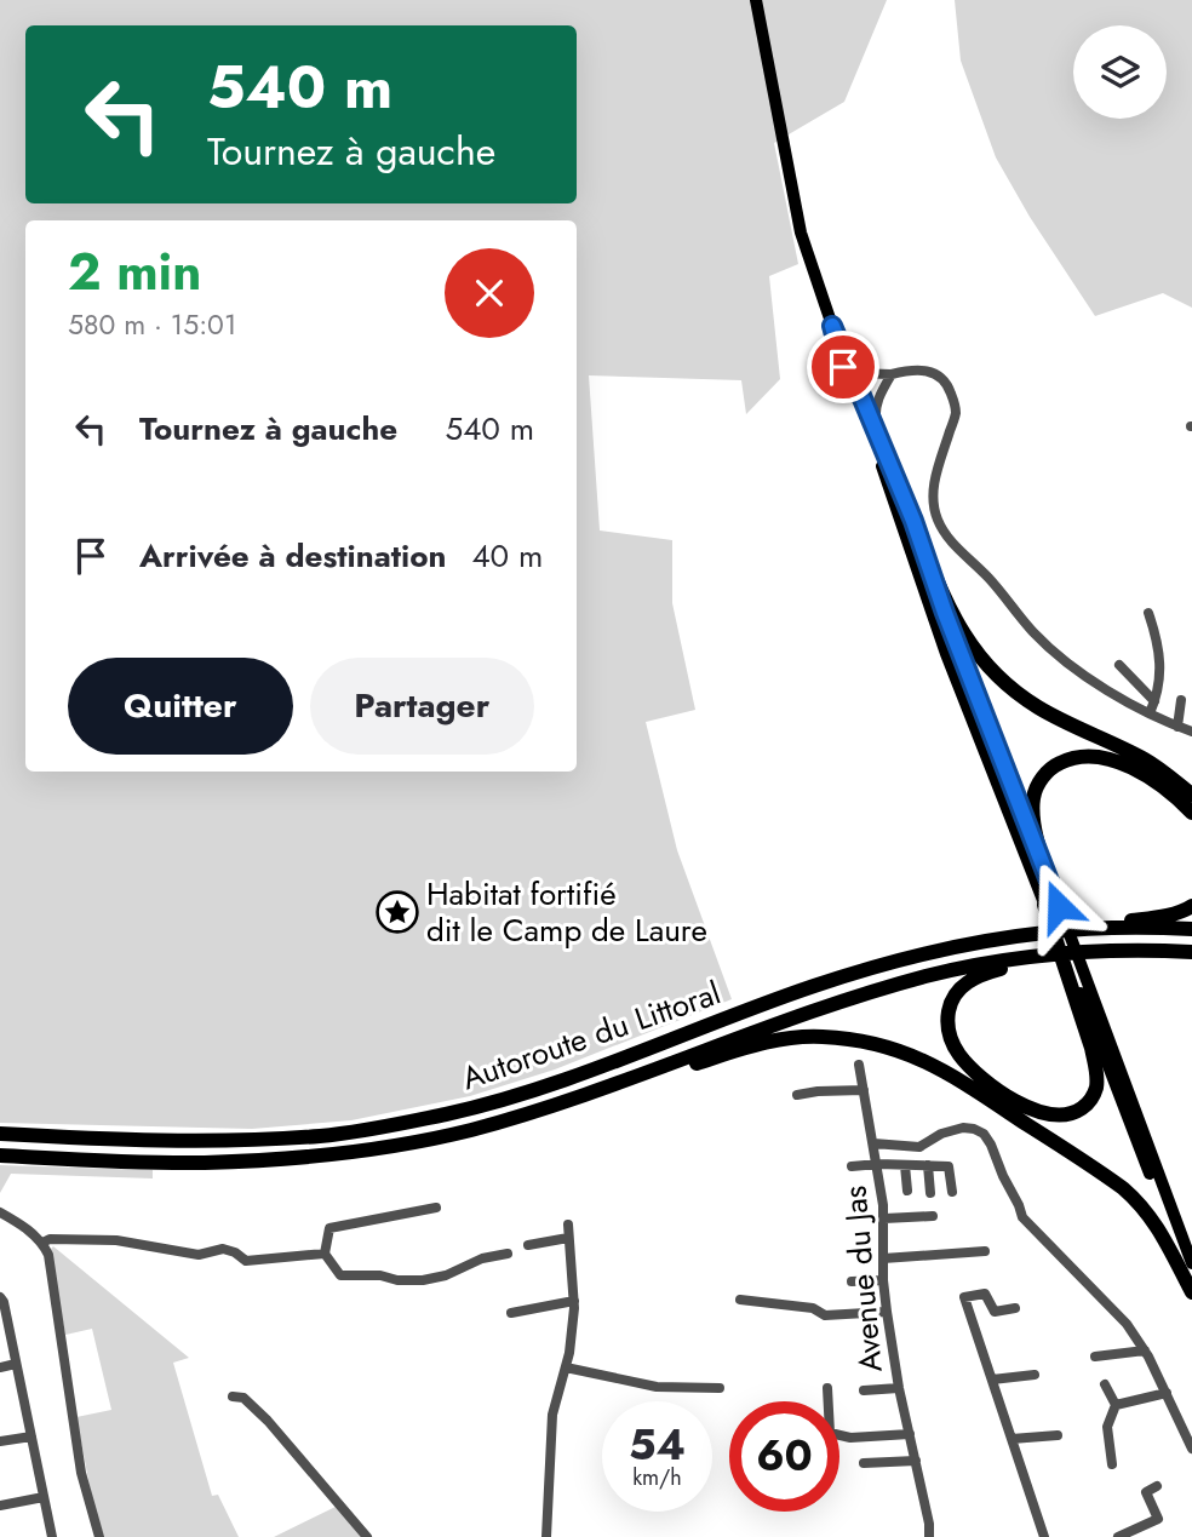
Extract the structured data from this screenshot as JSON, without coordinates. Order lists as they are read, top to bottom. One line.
{"streets":{"highway":["Autoroute du Littoral"],"street":["Avenue du Jas"]},"places":{"place":["Habitat fortifié dit le Camp de Laure"]},"page":{"turn":["540 m","Tournez à gauche"],"heading":["2 min","580 m · 15:01"],"list":[{"name":"Tournez à gauche","value":"540 m"},{"name":"Arrivée à destination","value":"40 m"}],"buttons":["Quitter","Partager"],"speed":"54 km/h","limit":"60"}}
